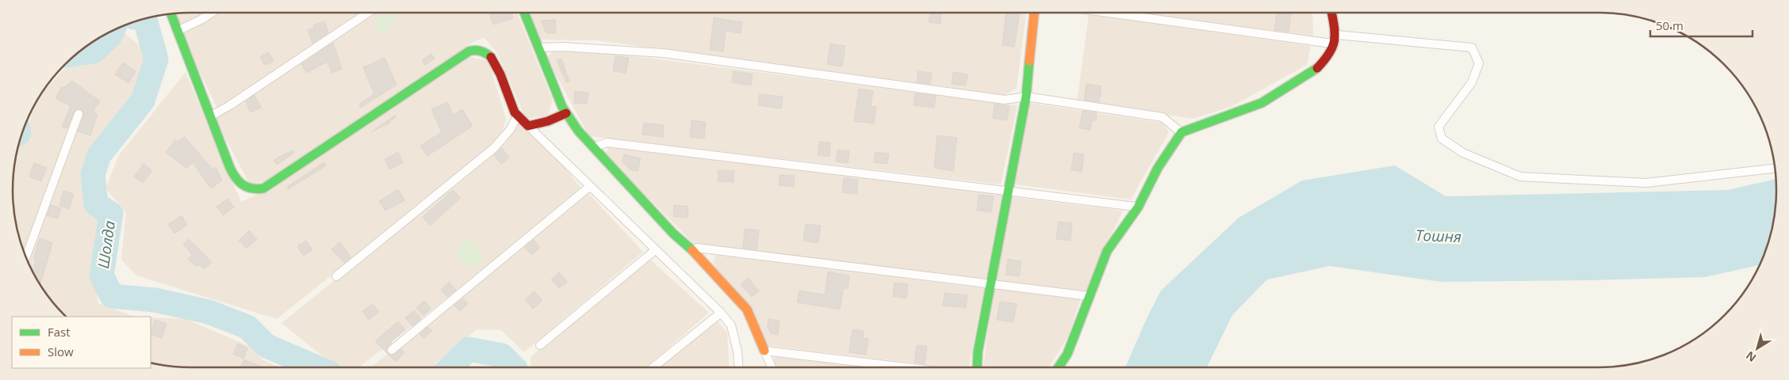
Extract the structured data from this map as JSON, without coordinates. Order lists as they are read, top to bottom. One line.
{"water":["Тошня","Шолда"],"legend":["Fast","Slow"],"scale_bar":"50 m","north":"bottom left"}
